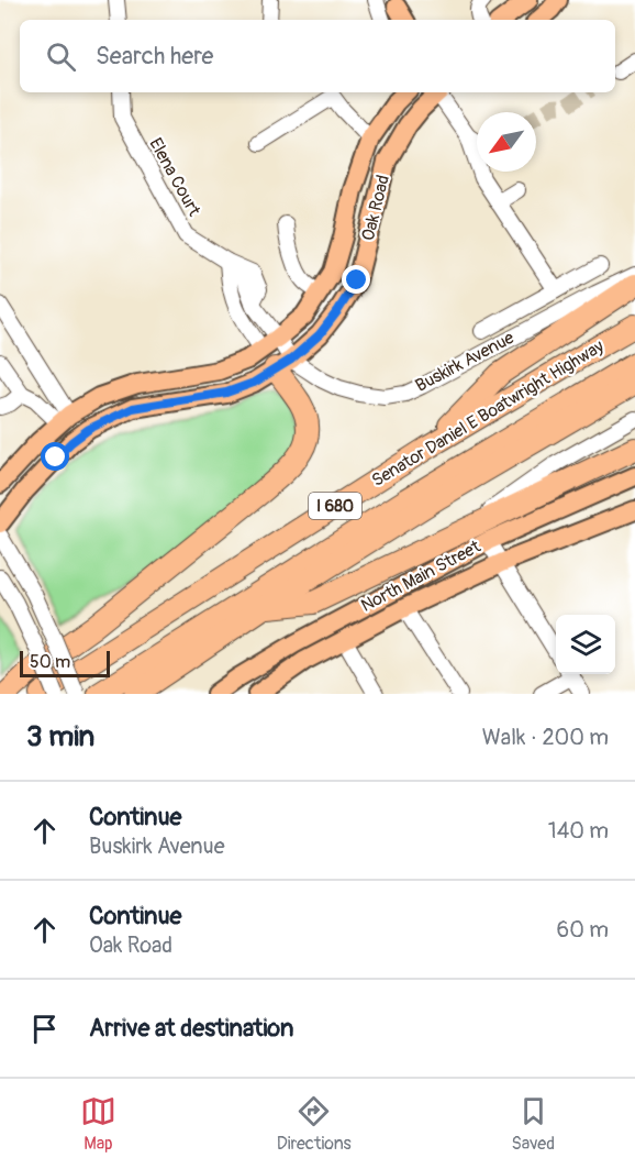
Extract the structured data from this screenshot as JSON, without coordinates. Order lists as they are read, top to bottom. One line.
{"streets":{"highway":["Senator Daniel E Boatwright Highway","I 680"],"main road":["Oak Road","North Main Street"],"street":["Elena Court","Buskirk Avenue"]},"crossings":[["Elena Court","Oak Road"],["Elena Court","Buskirk Avenue"],["Oak Road","Buskirk Avenue"]],"scale_bar":"50 m","north":"bottom left","page":{"search":"Search here","scale":"50 m","heading":["3 min","Walk · 200 m"],"list":[["Continue","Buskirk Avenue","140 m"],["Continue","Oak Road","60 m"],"Arrive at destination"],"nav":["Map","Directions","Saved"]}}
